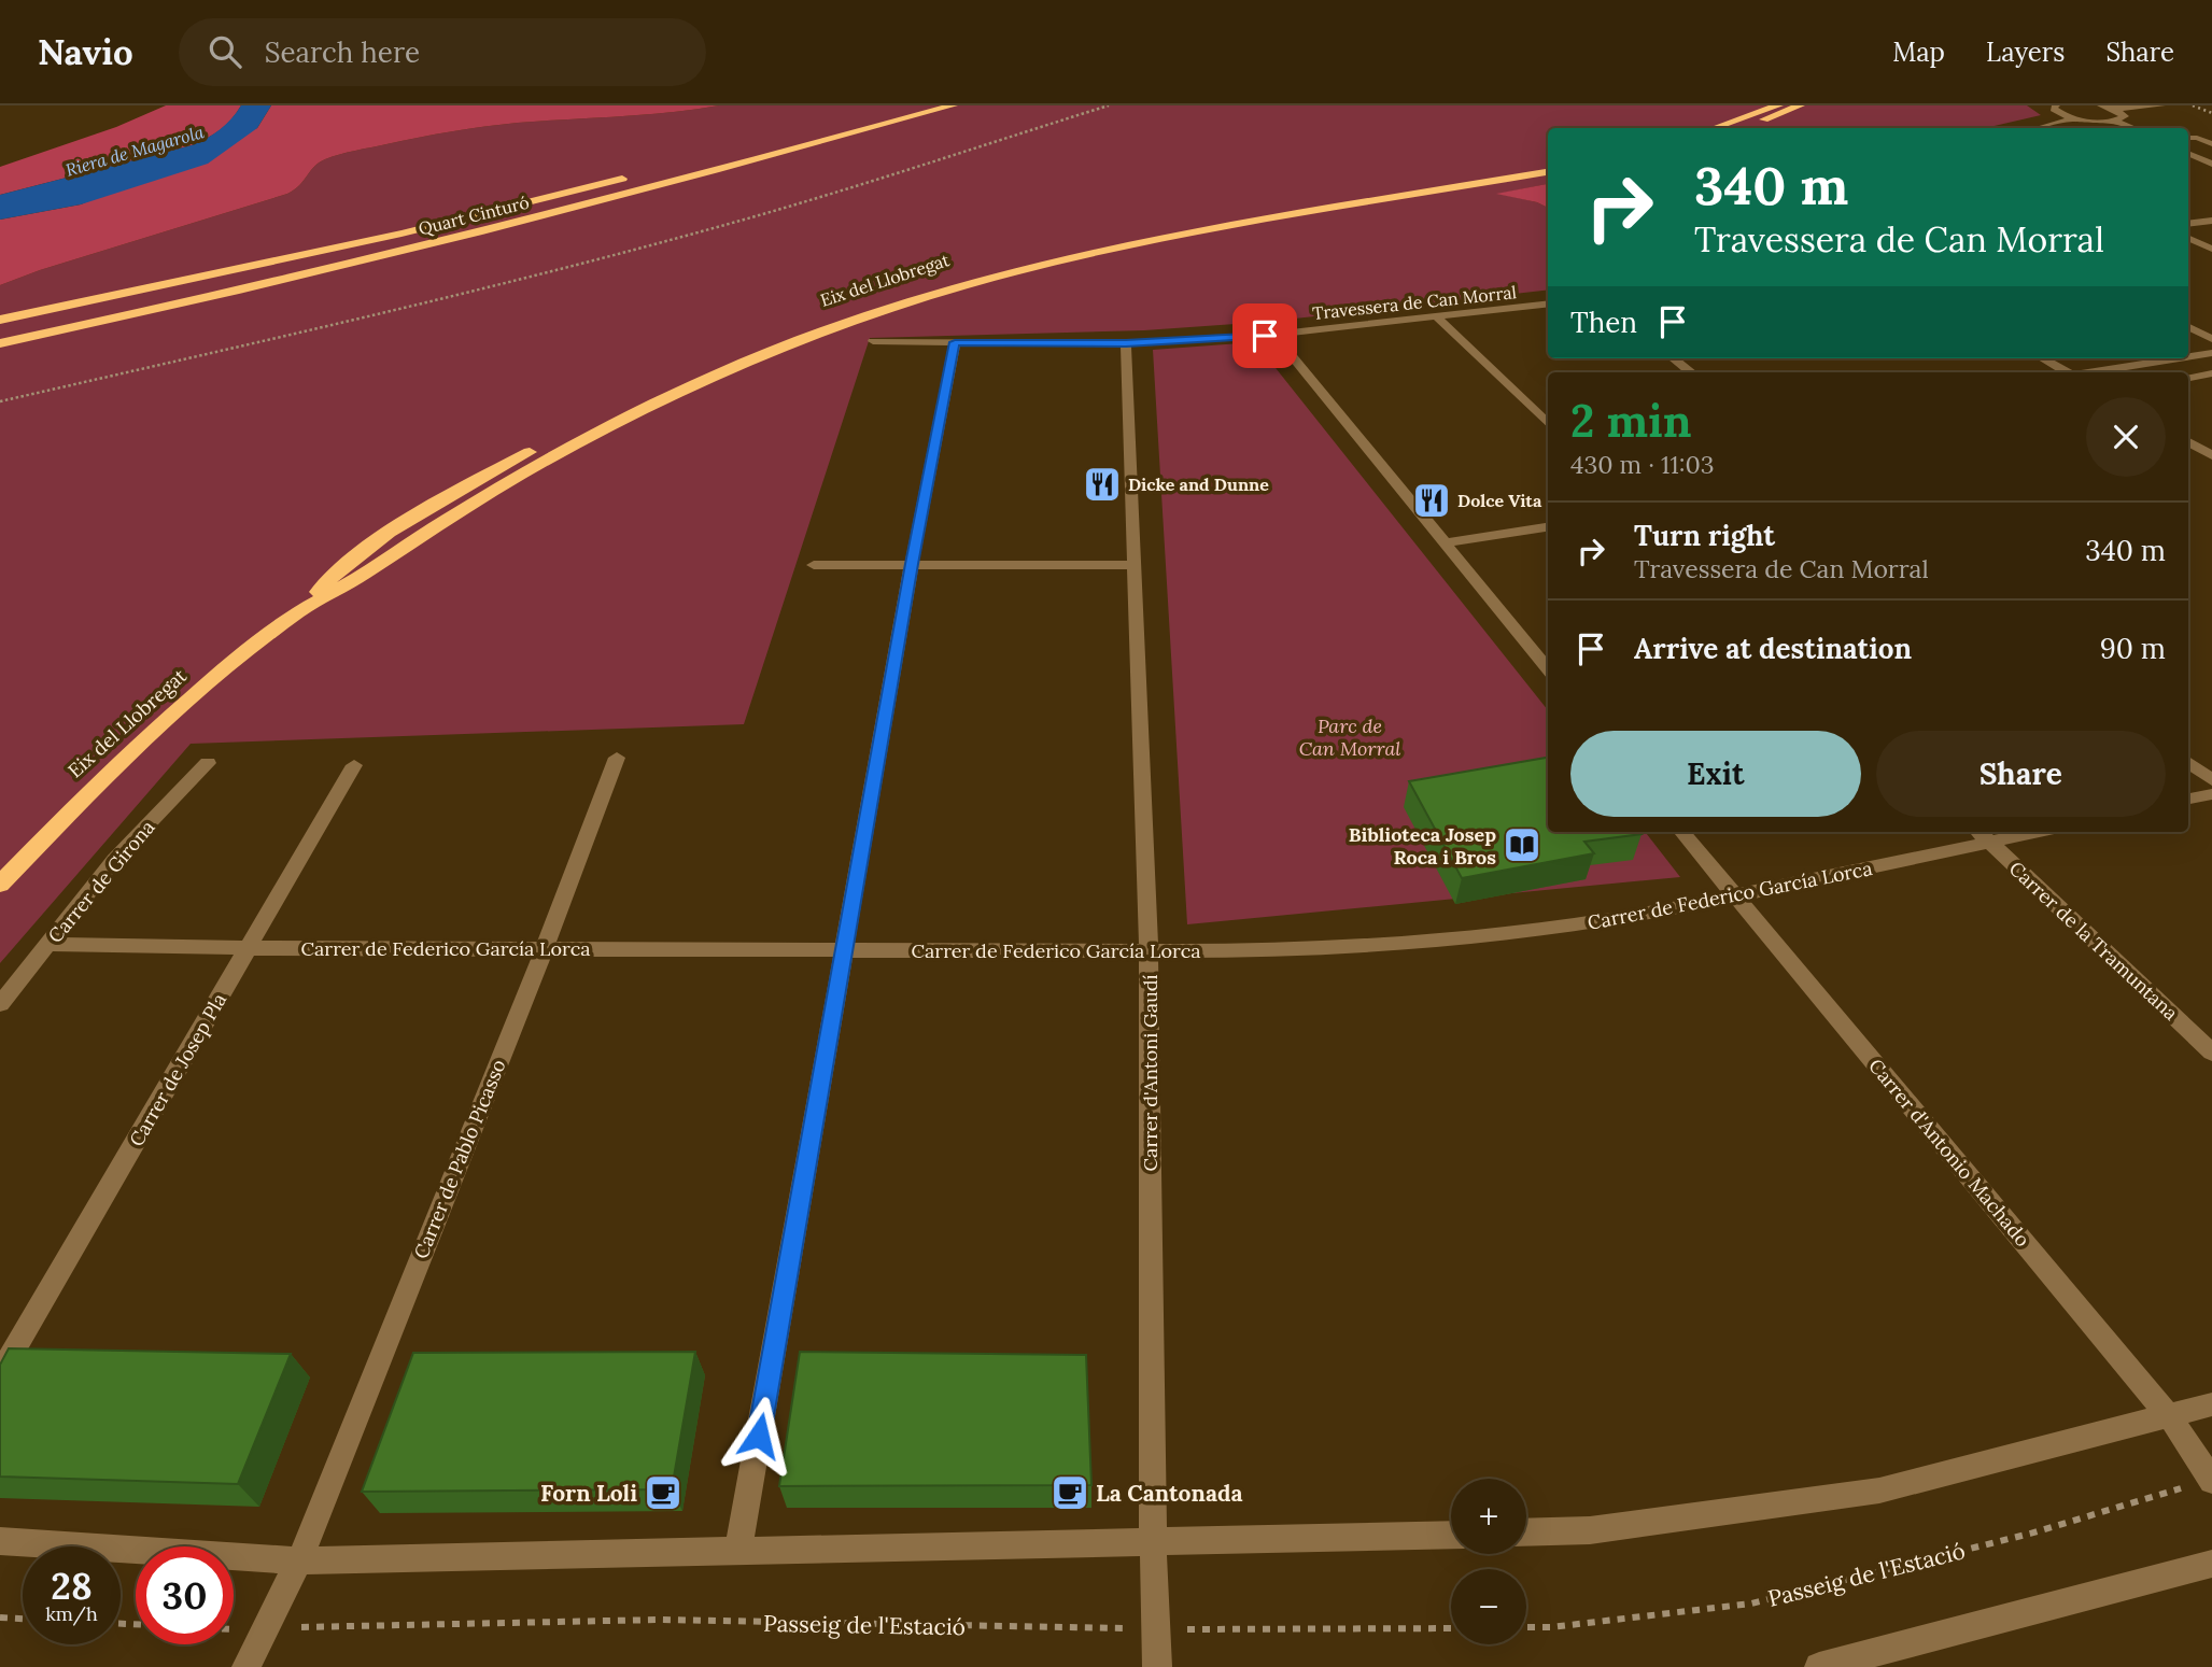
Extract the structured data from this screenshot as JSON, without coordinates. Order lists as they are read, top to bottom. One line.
{"streets":{"highway":["Quart Cinturó","Eix del Llobregat"],"street":["Travessera de Can Morral","Carrer de Girona","Carrer de Federico García Lorca","Carrer de la Tramuntana","Carrer de Josep Pla","Carrer d'Antoni Gaudí","Carrer d'Antonio Machado","Carrer de Pablo Picasso"],"path":["Passeig de l'Estació"]},"crossings":[["Travessera de Can Morral","Carrer d'Antoni Gaudí"],["Carrer de Girona","Carrer de Federico García Lorca"],["Carrer de Federico García Lorca","Carrer de la Tramuntana"],["Carrer de Federico García Lorca","Carrer de Josep Pla"],["Carrer de Federico García Lorca","Carrer d'Antoni Gaudí"],["Carrer de Federico García Lorca","Carrer d'Antonio Machado"],["Carrer de Federico García Lorca","Carrer de Pablo Picasso"],["Carrer d'Antoni Gaudí","Passeig de l'Estació"],["Carrer d'Antonio Machado","Passeig de l'Estació"]],"water":["Riera de Magarola"],"parks":["Parc de Can Morral"],"places":{"restaurant":["Dicke and Dunne","Dolce Vita"],"library":["Biblioteca Josep Roca i Bros"],"cafe":["Forn Loli","La Cantonada"]},"page":{"header":"Navio","search":"Search here","nav":["Map","Layers","Share"],"turn":["340 m","Travessera de Can Morral"],"then":"Then","heading":["2 min","430 m · 11:03"],"list":[{"name":"Turn right","note":"Travessera de Can Morral","value":"340 m"},{"name":"Arrive at destination","value":"90 m"}],"buttons":["Exit","Share"],"map_buttons":["+","−"],"speed":"28 km/h","limit":"30"}}
